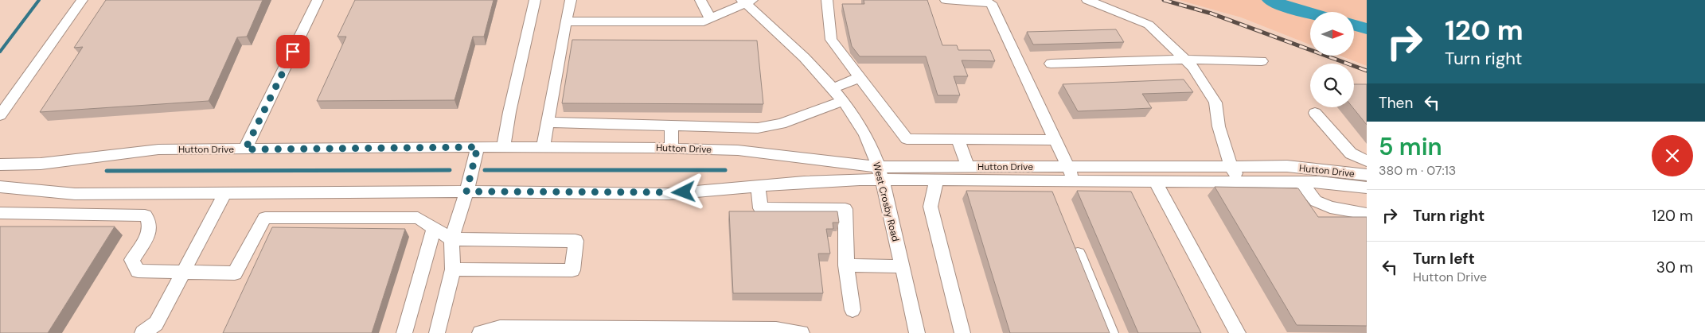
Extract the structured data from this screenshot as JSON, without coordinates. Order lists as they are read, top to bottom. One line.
{"streets":{"street":["Hutton Drive","West Crosby Road"]},"crossings":[["Hutton Drive","West Crosby Road"]],"north":"right","page":{"turn":["120 m","Turn right"],"then":"Then","heading":["5 min","380 m · 07:13"],"list":[{"name":"Turn right","value":"120 m"},{"name":"Turn left","note":"Hutton Drive","value":"30 m"}]}}
